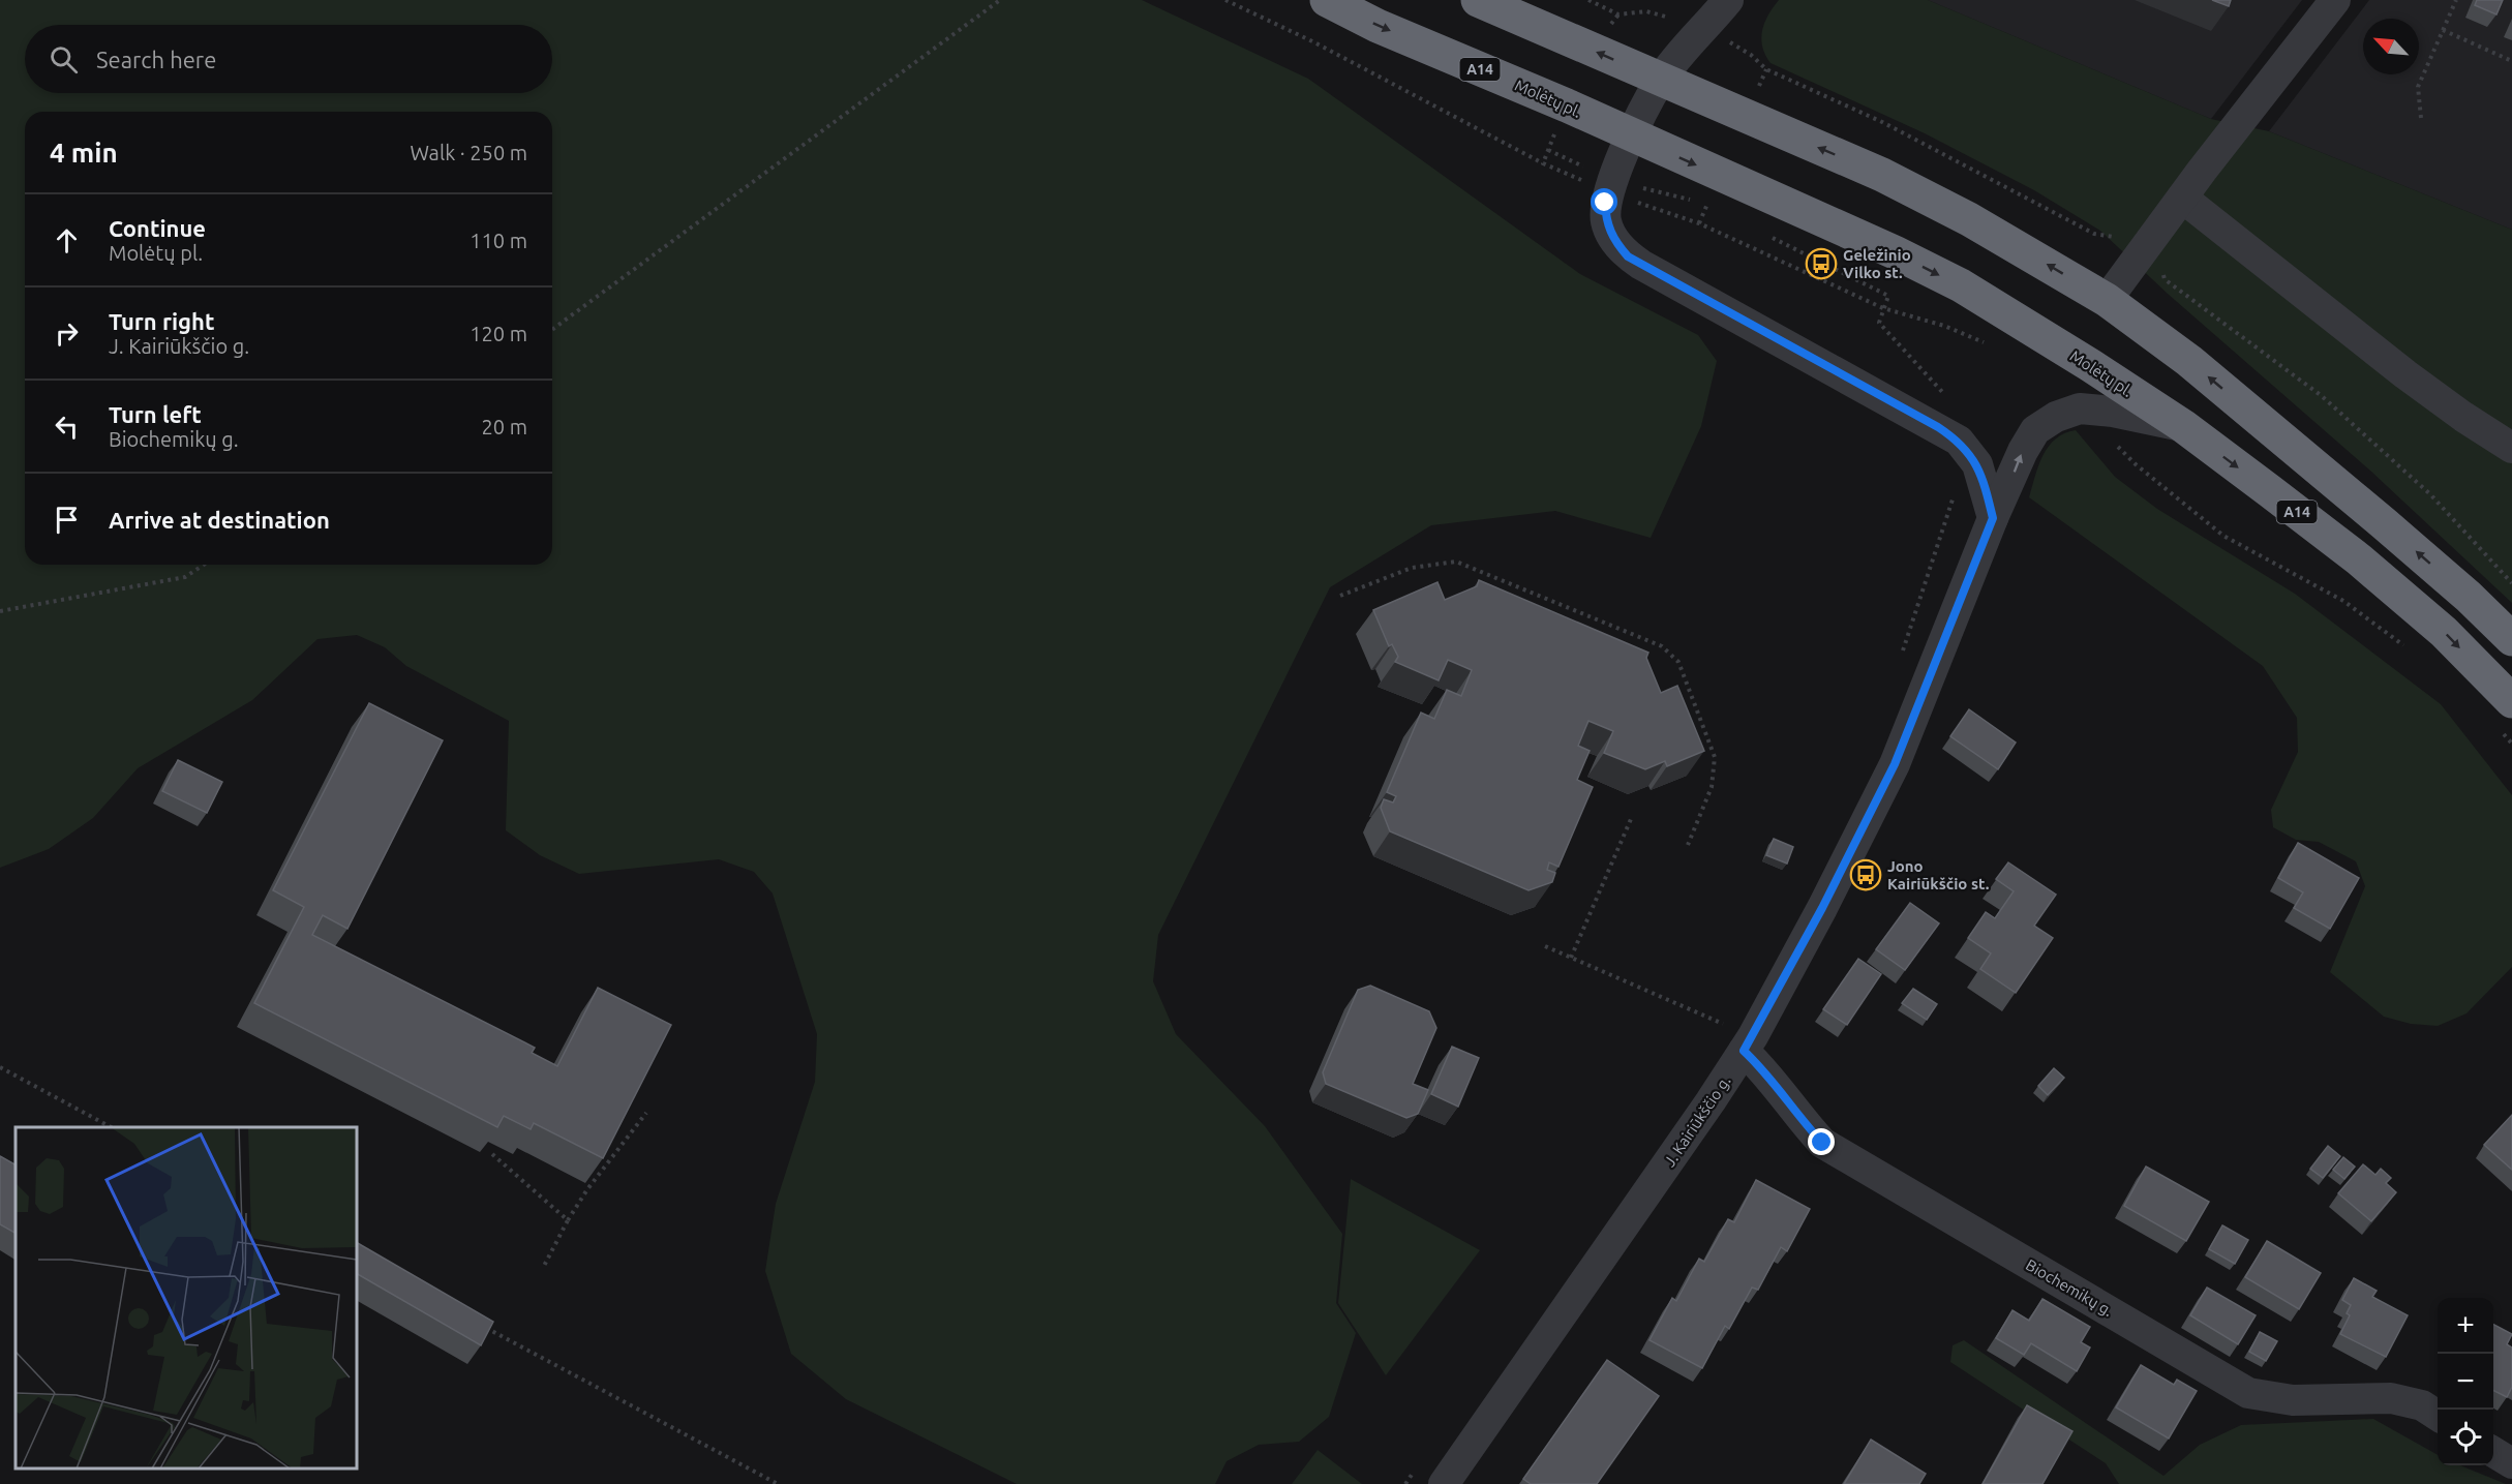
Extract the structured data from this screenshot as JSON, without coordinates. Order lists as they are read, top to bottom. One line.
{"streets":{"highway":["A14","Molėtų pl."],"street":["J. Kairiūkščio g.","Biochemikų g."]},"crossings":[["Molėtų pl.","J. Kairiūkščio g."],["J. Kairiūkščio g.","Biochemikų g."]],"places":{"bus stop":["Geležinio Vilko st.","Jono Kairiūkščio st."]},"north":"top left","page":{"search":"Search here","heading":["4 min","Walk · 250 m"],"list":[["Continue","Molėtų pl.","110 m"],["Turn right","J. Kairiūkščio g.","120 m"],["Turn left","Biochemikų g.","20 m"],"Arrive at destination"],"map_buttons":["+","−"]}}
